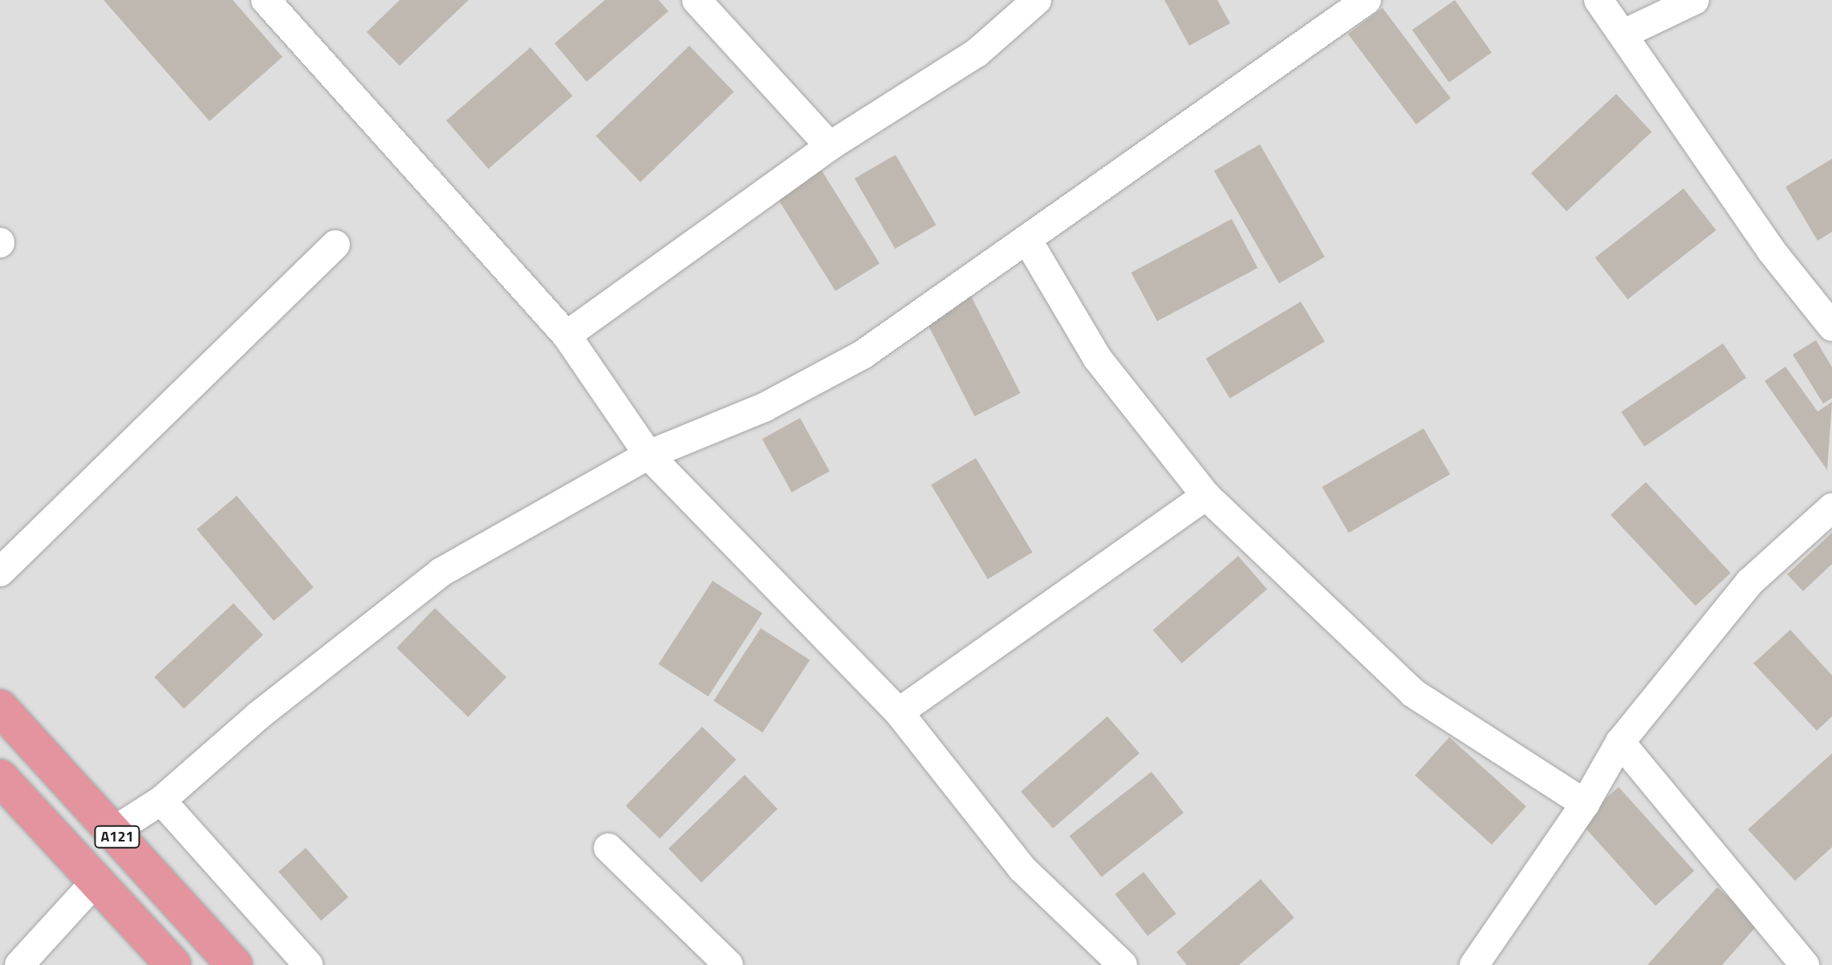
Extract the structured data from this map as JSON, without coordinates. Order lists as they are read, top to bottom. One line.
{"streets":{"highway":["A121"]}}
